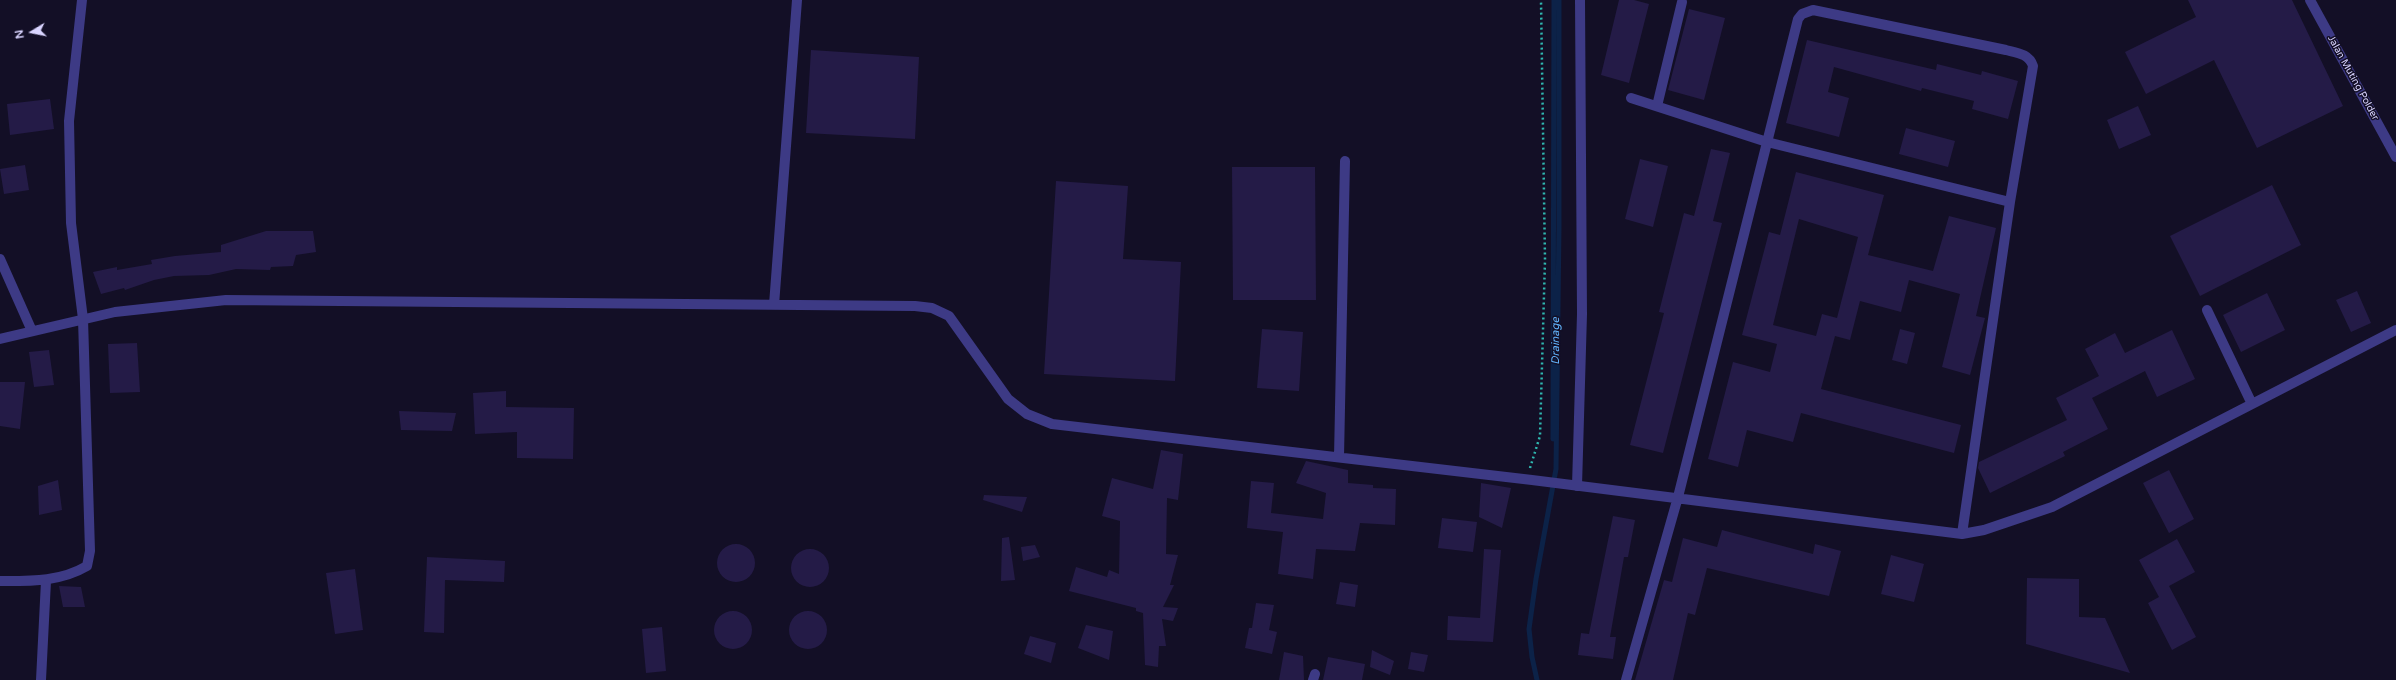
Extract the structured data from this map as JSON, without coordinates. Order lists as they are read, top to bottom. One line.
{"streets":{"street":["Jalan Muting Polder"]},"water":["Drainage"],"north":"left"}
